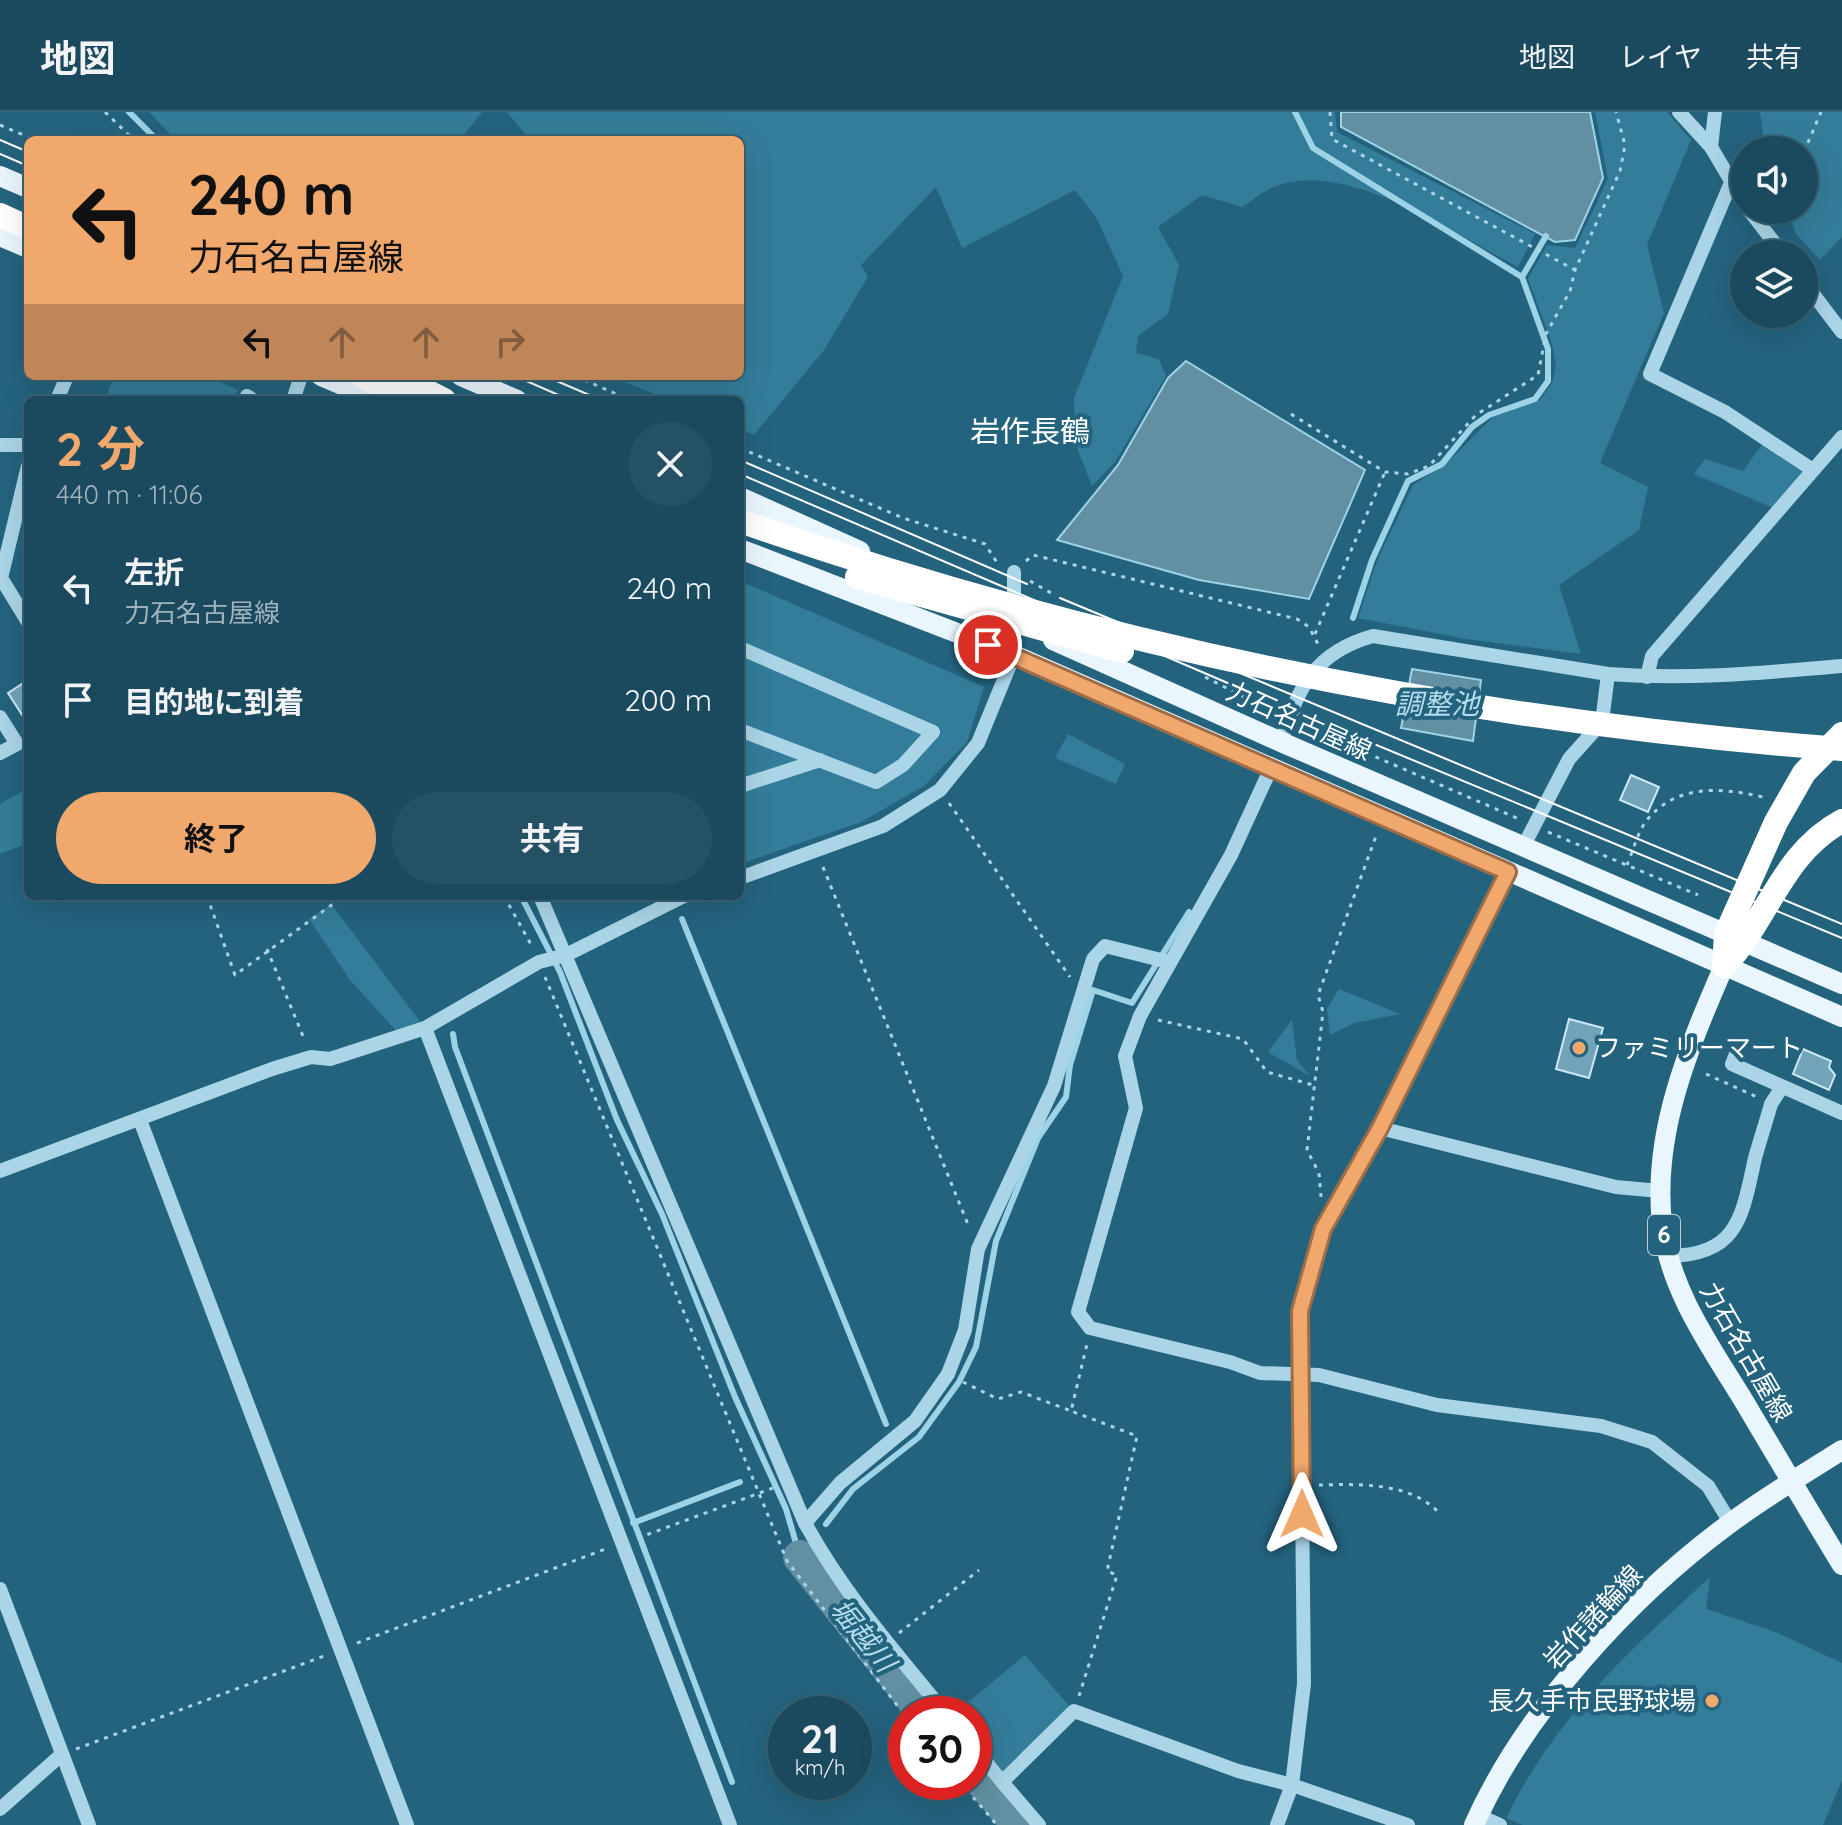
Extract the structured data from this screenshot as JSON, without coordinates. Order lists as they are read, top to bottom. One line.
{"streets":{"main road":["力石名古屋線","6","岩作諸輪線"]},"crossings":[["力石名古屋線","岩作諸輪線"]],"districts":["岩作長鶴"],"water":["調整池","堀越川"],"places":["ファミリーマート","長久手市民野球場"],"page":{"header":"地図","nav":["地図","レイヤ","共有"],"turn":["240 m","力石名古屋線"],"heading":["2 分","440 m · 11:06"],"list":[{"name":"左折","note":"力石名古屋線","value":"240 m"},{"name":"目的地に到着","value":"200 m"}],"buttons":["終了","共有"],"speed":"21 km/h","limit":"30"}}
